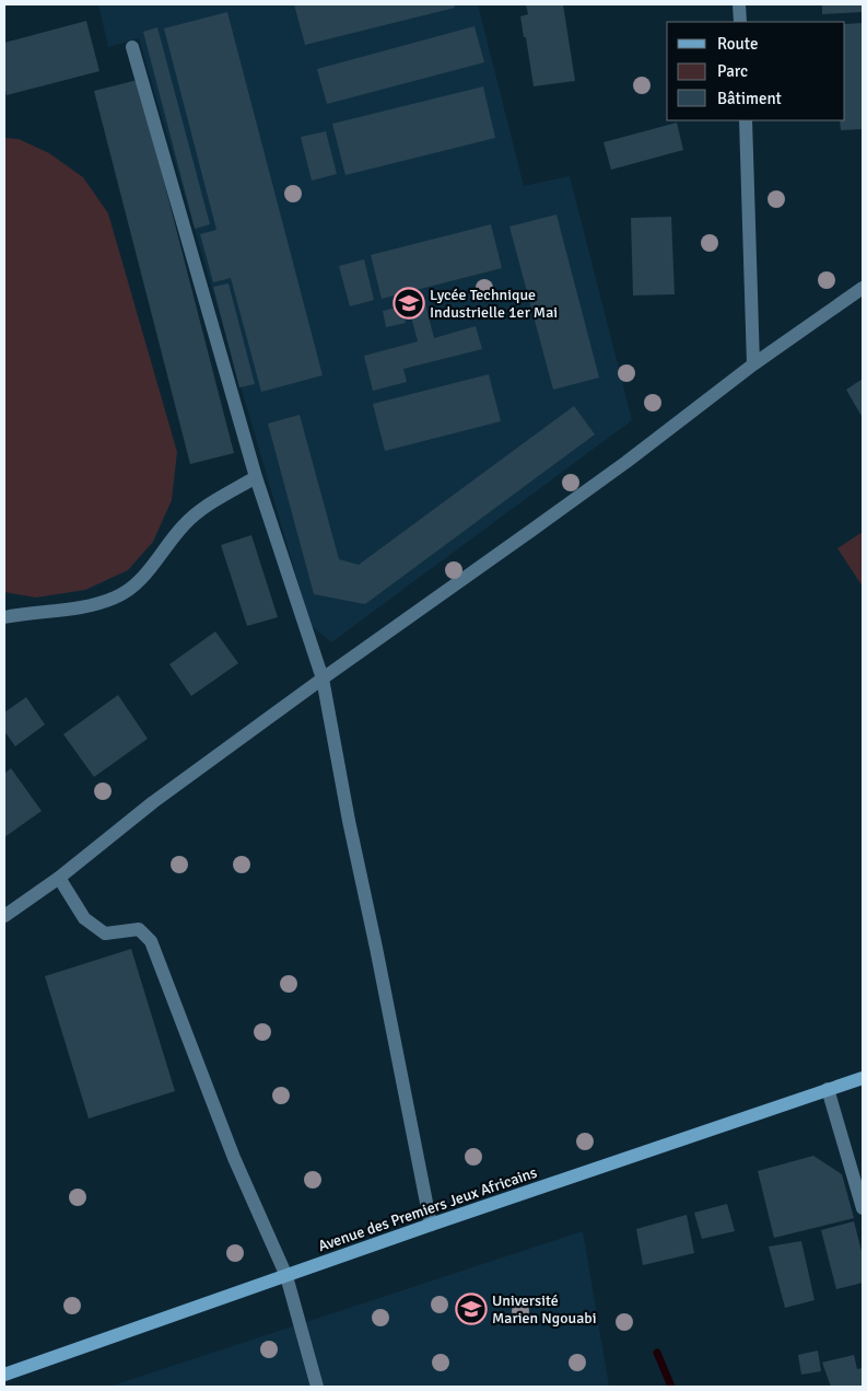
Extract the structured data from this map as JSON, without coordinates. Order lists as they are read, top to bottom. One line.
{"streets":{"street":["Avenue des Premiers Jeux Africains"]},"places":{"school or university":["Lycée Technique Industrielle 1er Mai","Université Marien Ngouabi"]},"legend":["Route","Parc","Bâtiment"]}
